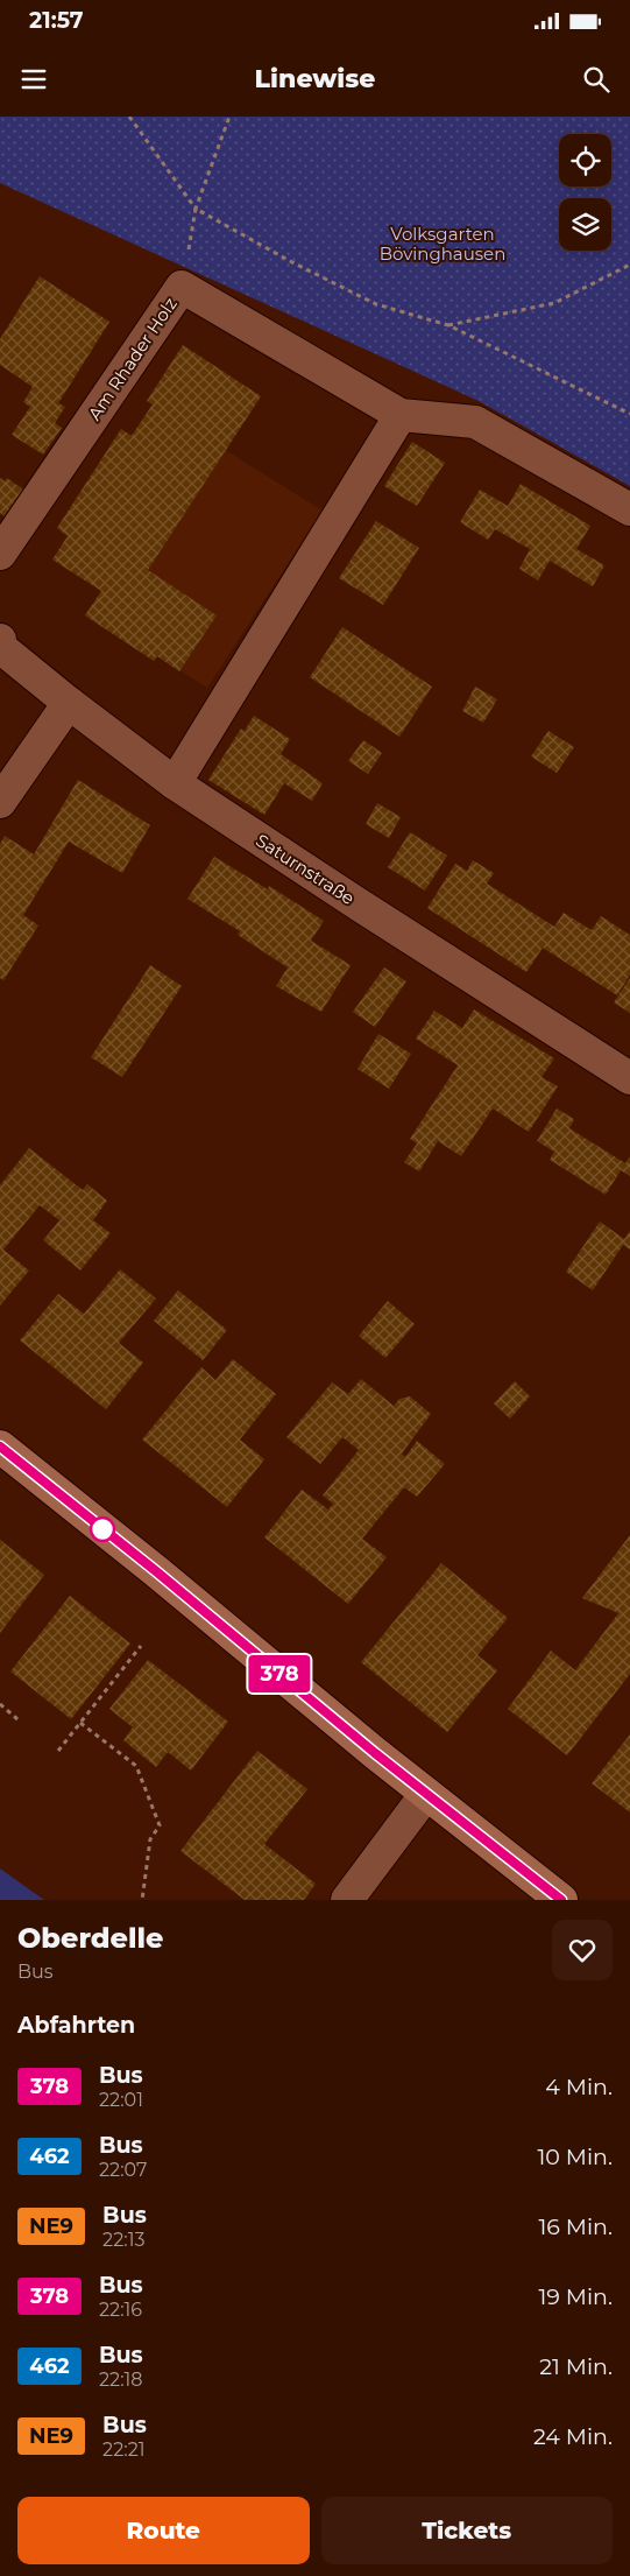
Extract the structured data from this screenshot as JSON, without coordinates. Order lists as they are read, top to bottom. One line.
{"streets":{"street":["Am Rhader Holz","Saturnstraße"]},"parks":["Volksgarten Bövinghausen"],"lines":["bus line 378"],"page":{"status":"21:57","header":"Linewise","on_map":"378","heading":[["Oberdelle","Bus"],"Abfahrten"],"list":[{"mark":"378","name":"Bus","note":"22:01","value":"4 Min."},{"mark":"462","name":"Bus","note":"22:07","value":"10 Min."},{"mark":"NE9","name":"Bus","note":"22:13","value":"16 Min."},{"mark":"378","name":"Bus","note":"22:16","value":"19 Min."},{"mark":"462","name":"Bus","note":"22:18","value":"21 Min."},{"mark":"NE9","name":"Bus","note":"22:21","value":"24 Min."}],"buttons":["Route","Tickets"]}}
